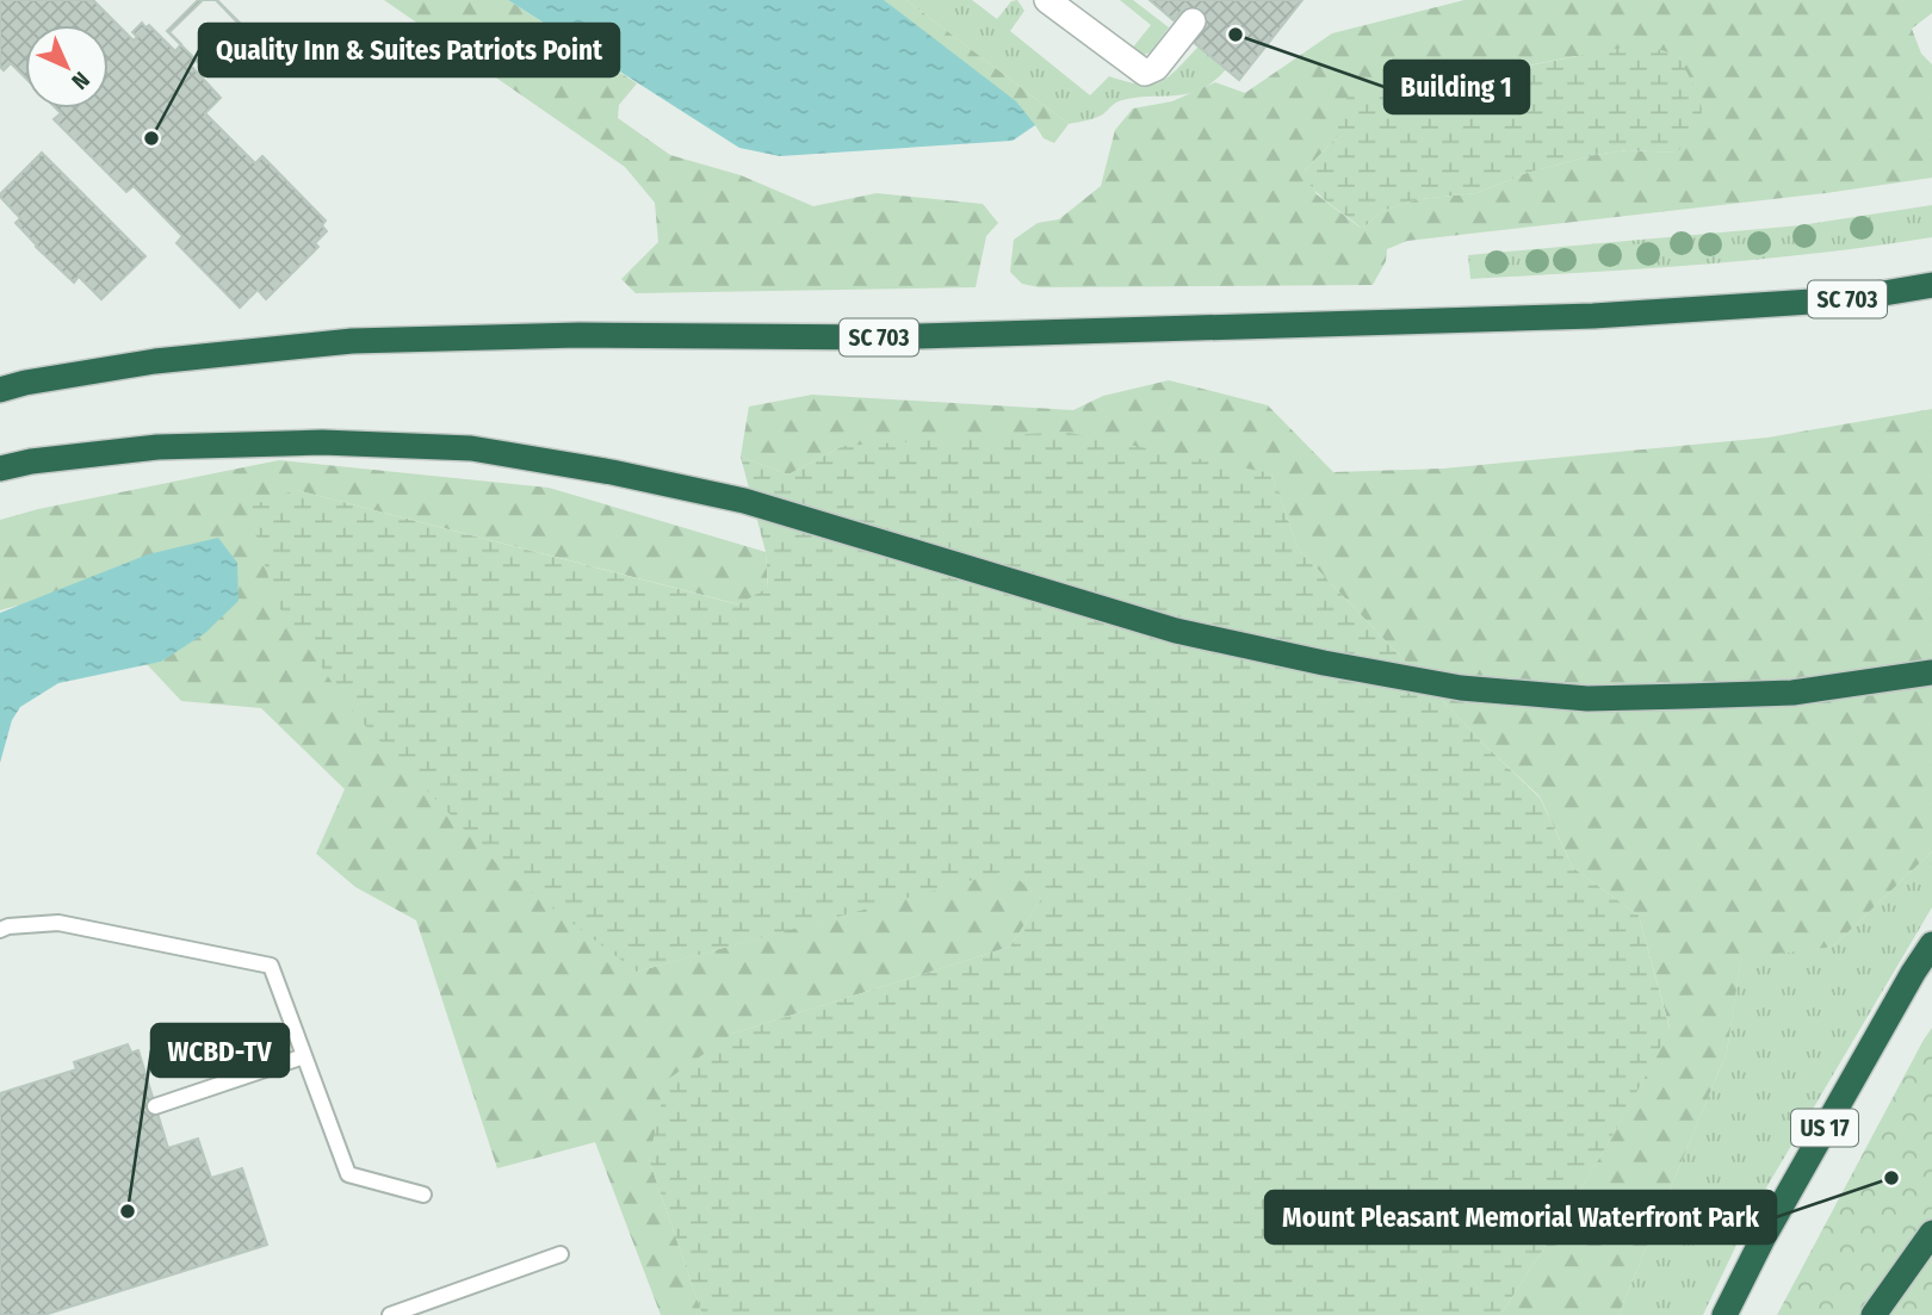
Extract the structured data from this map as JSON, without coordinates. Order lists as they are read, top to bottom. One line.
{"streets":{"highway":["SC 703","US 17"]},"places":["Building 1","Quality Inn & Suites Patriots Point","Mount Pleasant Memorial Waterfront Park","WCBD-TV"],"north":"bottom right"}
